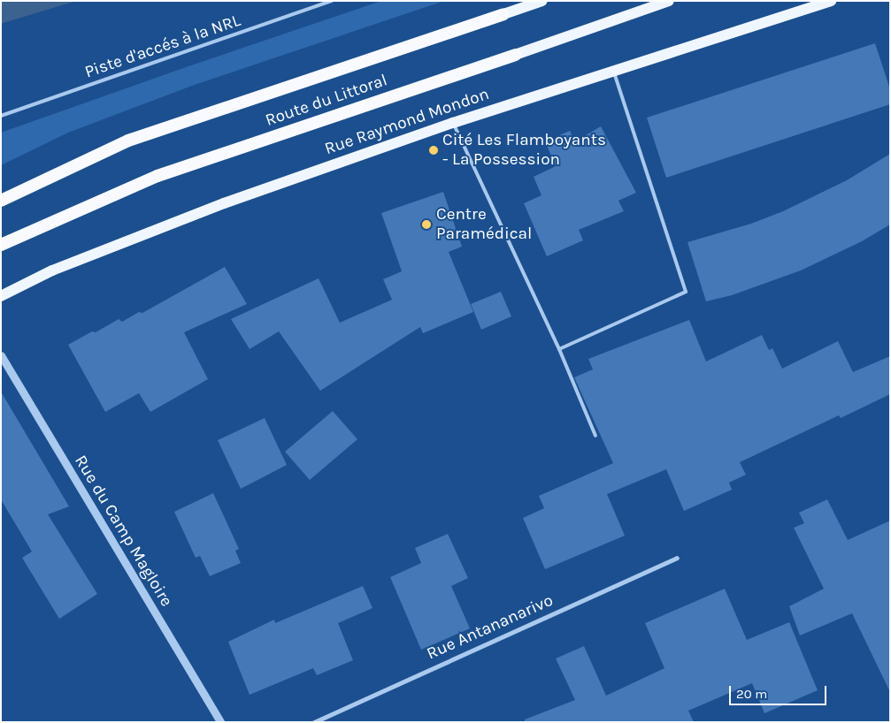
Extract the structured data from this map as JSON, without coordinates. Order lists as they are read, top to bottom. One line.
{"streets":{"highway":["Route du Littoral"],"main road":["Rue Raymond Mondon"],"street":["Rue du Camp Magloire","Rue Antananarivo"],"lane":["Piste d'accés à la NRL"]},"places":["Cité Les Flamboyants - La Possession","Centre Paramédical"],"scale_bar":"20 m"}
